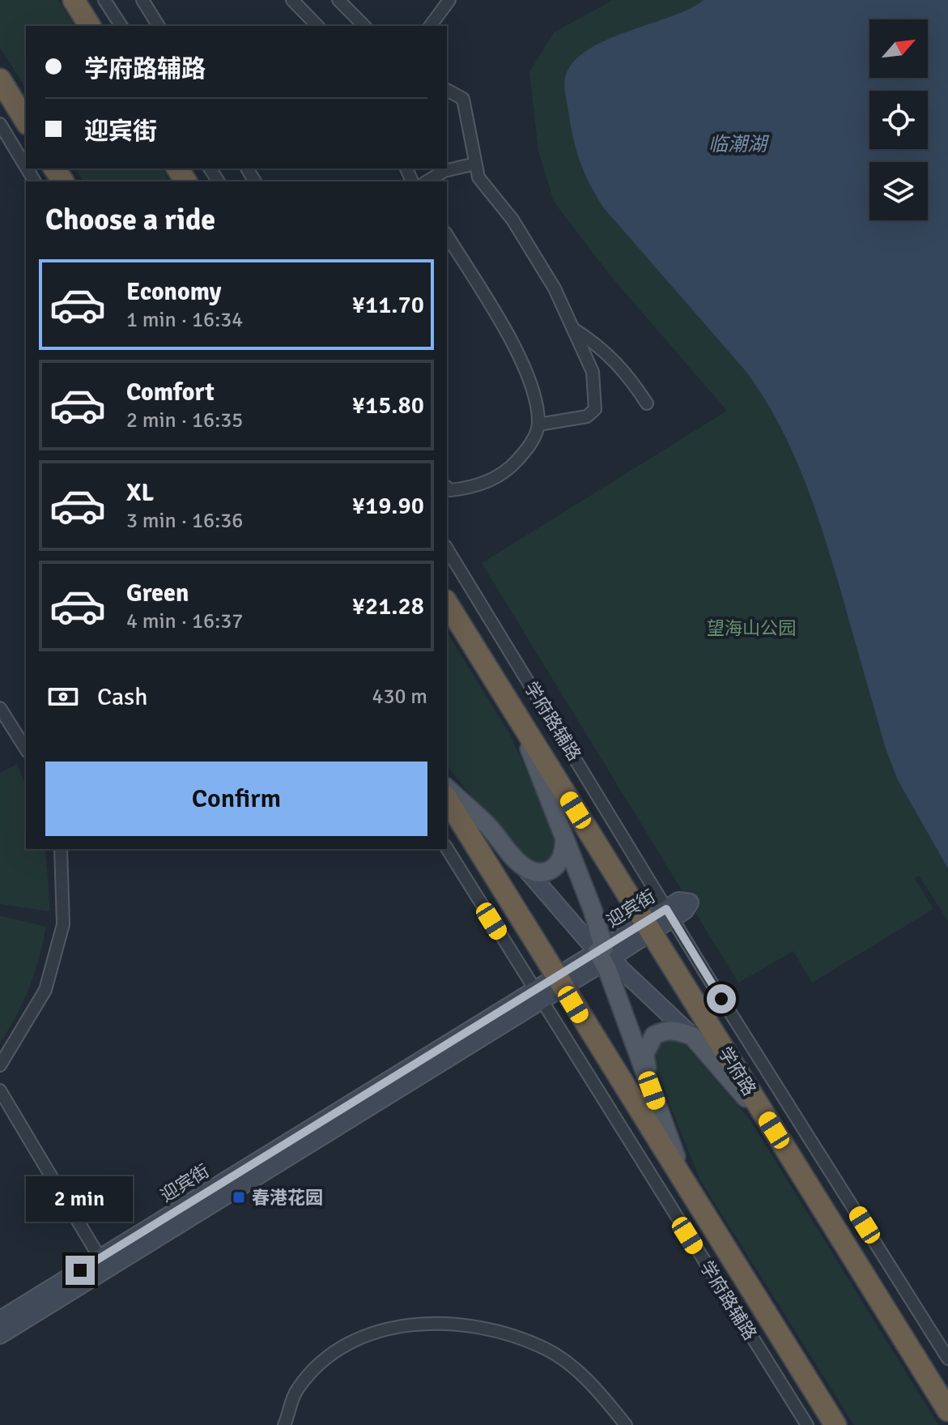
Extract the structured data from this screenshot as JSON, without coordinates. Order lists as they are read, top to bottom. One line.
{"streets":{"highway":["学府路"],"main road":["迎宾街"],"street":["学府路辅路"]},"crossings":[["学府路辅路","迎宾街"],["迎宾街","学府路"]],"water":["临潮湖"],"parks":["望海山公园"],"places":{"transit":["春港花园"]},"north":"top right","page":{"banner":["学府路辅路","迎宾街"],"heading":"Choose a ride","list":[{"name":"Economy","note":"1 min · 16:34","value":"¥11.70"},{"name":"Comfort","note":"2 min · 16:35","value":"¥15.80"},{"name":"XL","note":"3 min · 16:36","value":"¥19.90"},{"name":"Green","note":"4 min · 16:37","value":"¥21.28"}],"pay":["Cash","430 m"],"buttons":"Confirm","bubble":"2 min"}}
